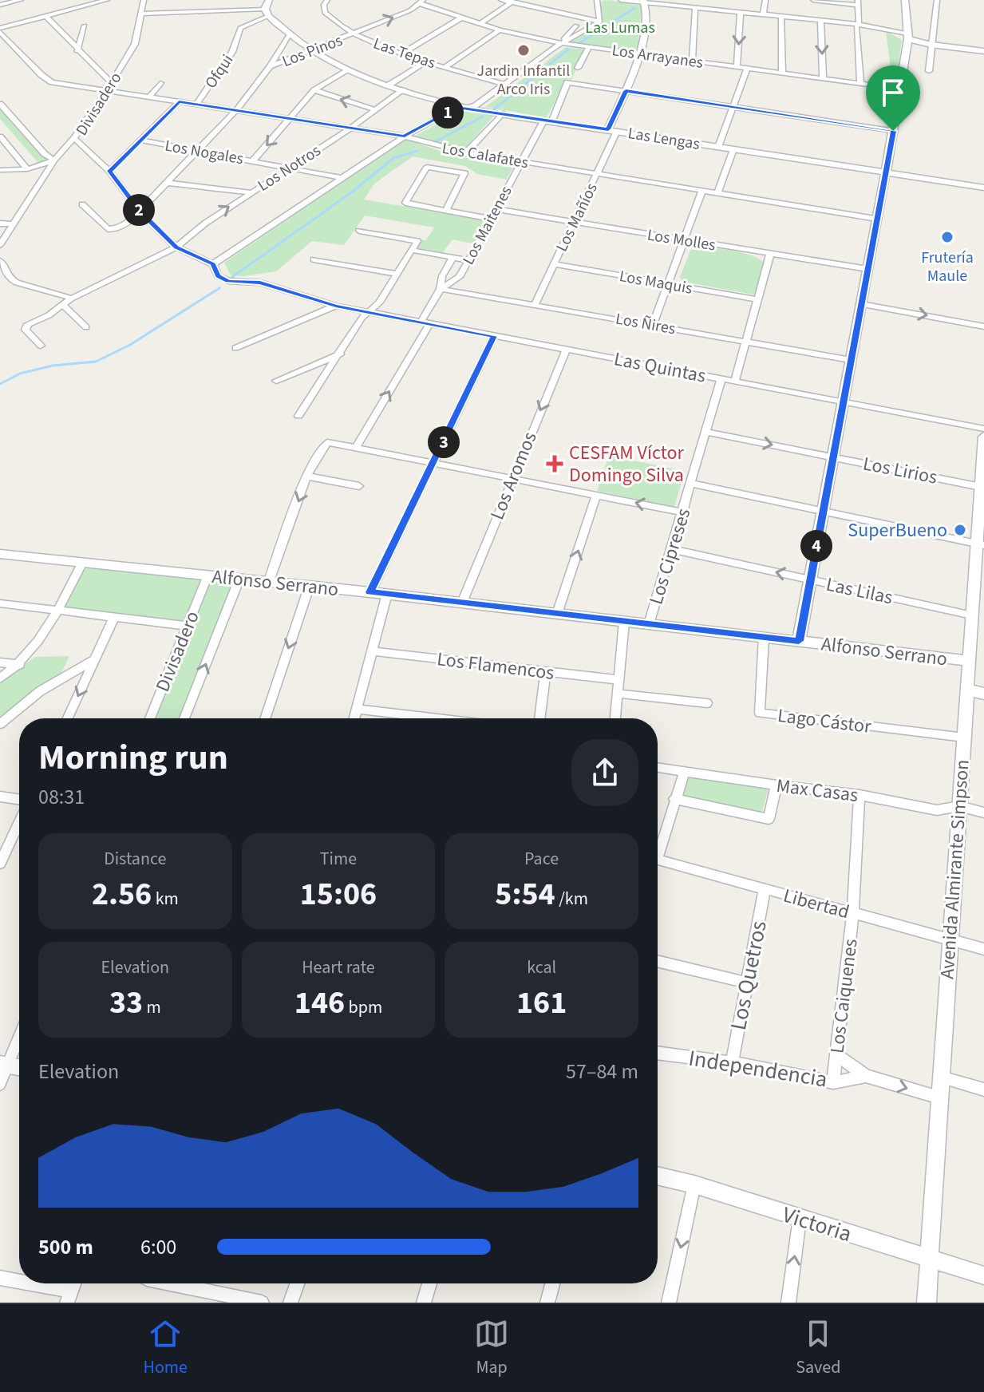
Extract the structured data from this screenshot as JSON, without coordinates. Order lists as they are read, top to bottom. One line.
{"streets":{"street":["Los Pinos","Las Tepas","Los Arrayanes","Ofqui","Divisadero","Las Lengas","Los Nogales","Los Calafates","Los Notros","Los Mañíos","Los Maitenes","Los Molles","Los Maquis","Los Ñires","Las Quintas","Los Lirios","Los Aromos","Los Cipreses","Alfonso Serrano","Las Lilas","Los Flamencos","Lago Cástor","Max Casas","Avenida Almirante Simpson","Libertad","Los Quetros","Los Caiquenes","Independencia","Victoria"]},"crossings":[["Los Pinos","Las Tepas"],["Los Pinos","Los Arrayanes"],["Los Pinos","Divisadero"],["Los Pinos","Las Lengas"],["Los Pinos","Los Nogales"],["Los Pinos","Los Calafates"],["Los Arrayanes","Los Mañíos"],["Ofqui","Las Lengas"],["Ofqui","Los Calafates"],["Divisadero","Los Calafates"],["Divisadero","Los Notros"],["Divisadero","Las Quintas"],["Divisadero","Alfonso Serrano"],["Las Lengas","Los Notros"],["Las Lengas","Los Mañíos"],["Las Lengas","Los Maitenes"],["Los Nogales","Los Notros"],["Los Calafates","Los Notros"],["Los Calafates","Los Mañíos"],["Los Calafates","Los Maitenes"],["Los Mañíos","Los Maitenes"],["Los Mañíos","Los Molles"],["Los Mañíos","Los Maquis"],["Los Mañíos","Los Ñires"],["Los Maitenes","Los Molles"],["Los Maitenes","Los Ñires"],["Los Maitenes","Las Quintas"],["Las Quintas","Los Aromos"],["Las Quintas","Los Cipreses"],["Los Lirios","Los Cipreses"],["Los Lirios","Avenida Almirante Simpson"],["Los Aromos","Alfonso Serrano"],["Los Cipreses","Alfonso Serrano"],["Los Cipreses","Las Lilas"],["Alfonso Serrano","Lago Cástor"],["Alfonso Serrano","Avenida Almirante Simpson"],["Las Lilas","Avenida Almirante Simpson"],["Lago Cástor","Avenida Almirante Simpson"],["Max Casas","Avenida Almirante Simpson"],["Max Casas","Los Caiquenes"],["Avenida Almirante Simpson","Libertad"],["Avenida Almirante Simpson","Independencia"],["Avenida Almirante Simpson","Victoria"],["Libertad","Los Quetros"],["Libertad","Los Caiquenes"],["Los Quetros","Independencia"],["Los Caiquenes","Independencia"]],"parks":["Las Lumas"],"places":{"other":["Jardin Infantil Arco Iris","Frutería Maule","SuperBueno"],"health":["CESFAM Víctor Domingo Silva"]},"page":{"pins":["1","2","3","4"],"heading":["Morning run","08:31"],"stats":[["Distance","2.56 km"],["Time","15:06"],["Pace","5:54 /km"],["Elevation","33 m"],["Heart rate","146 bpm"],["kcal","161"]],"chart":["Elevation","57–84 m"],"list":[{"name":"500 m","note":"6:00"}],"tabs":["Home","Map","Saved"]}}
